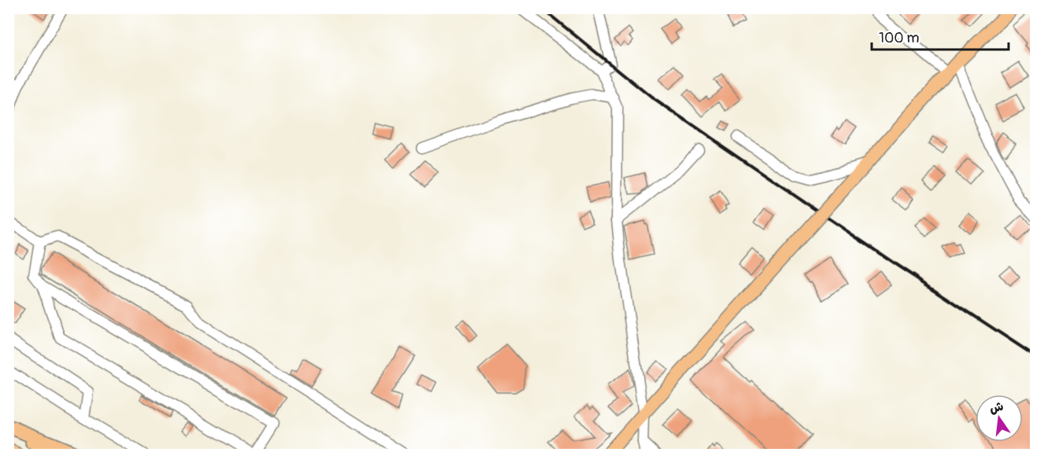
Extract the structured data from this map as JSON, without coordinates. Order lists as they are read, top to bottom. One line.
{"scale_bar":"100 m","north":"top"}
